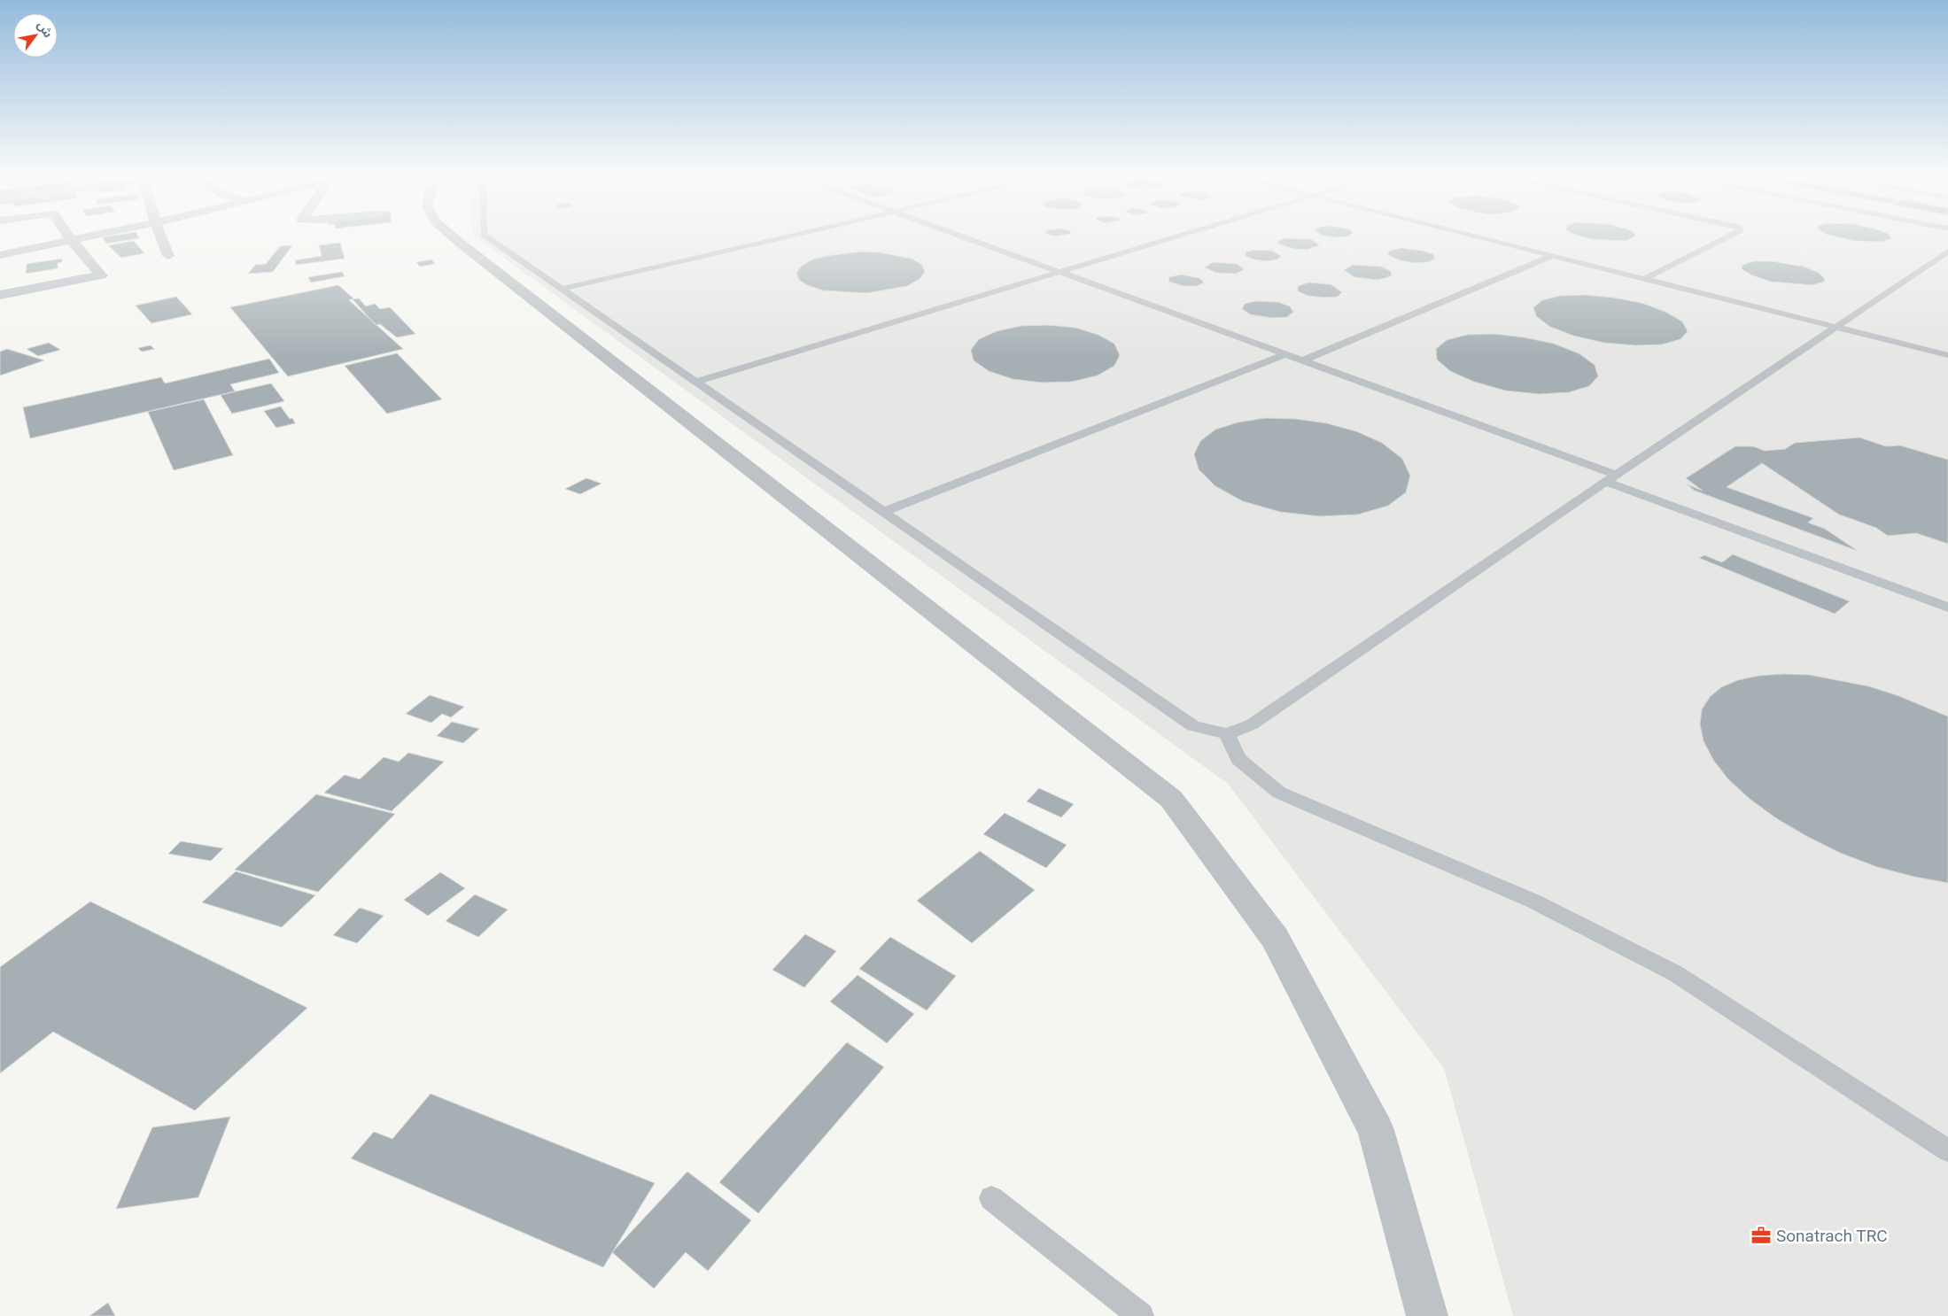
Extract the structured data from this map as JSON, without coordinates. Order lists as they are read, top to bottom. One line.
{"places":{"office":["Sonatrach TRC"]},"north":"top right"}
